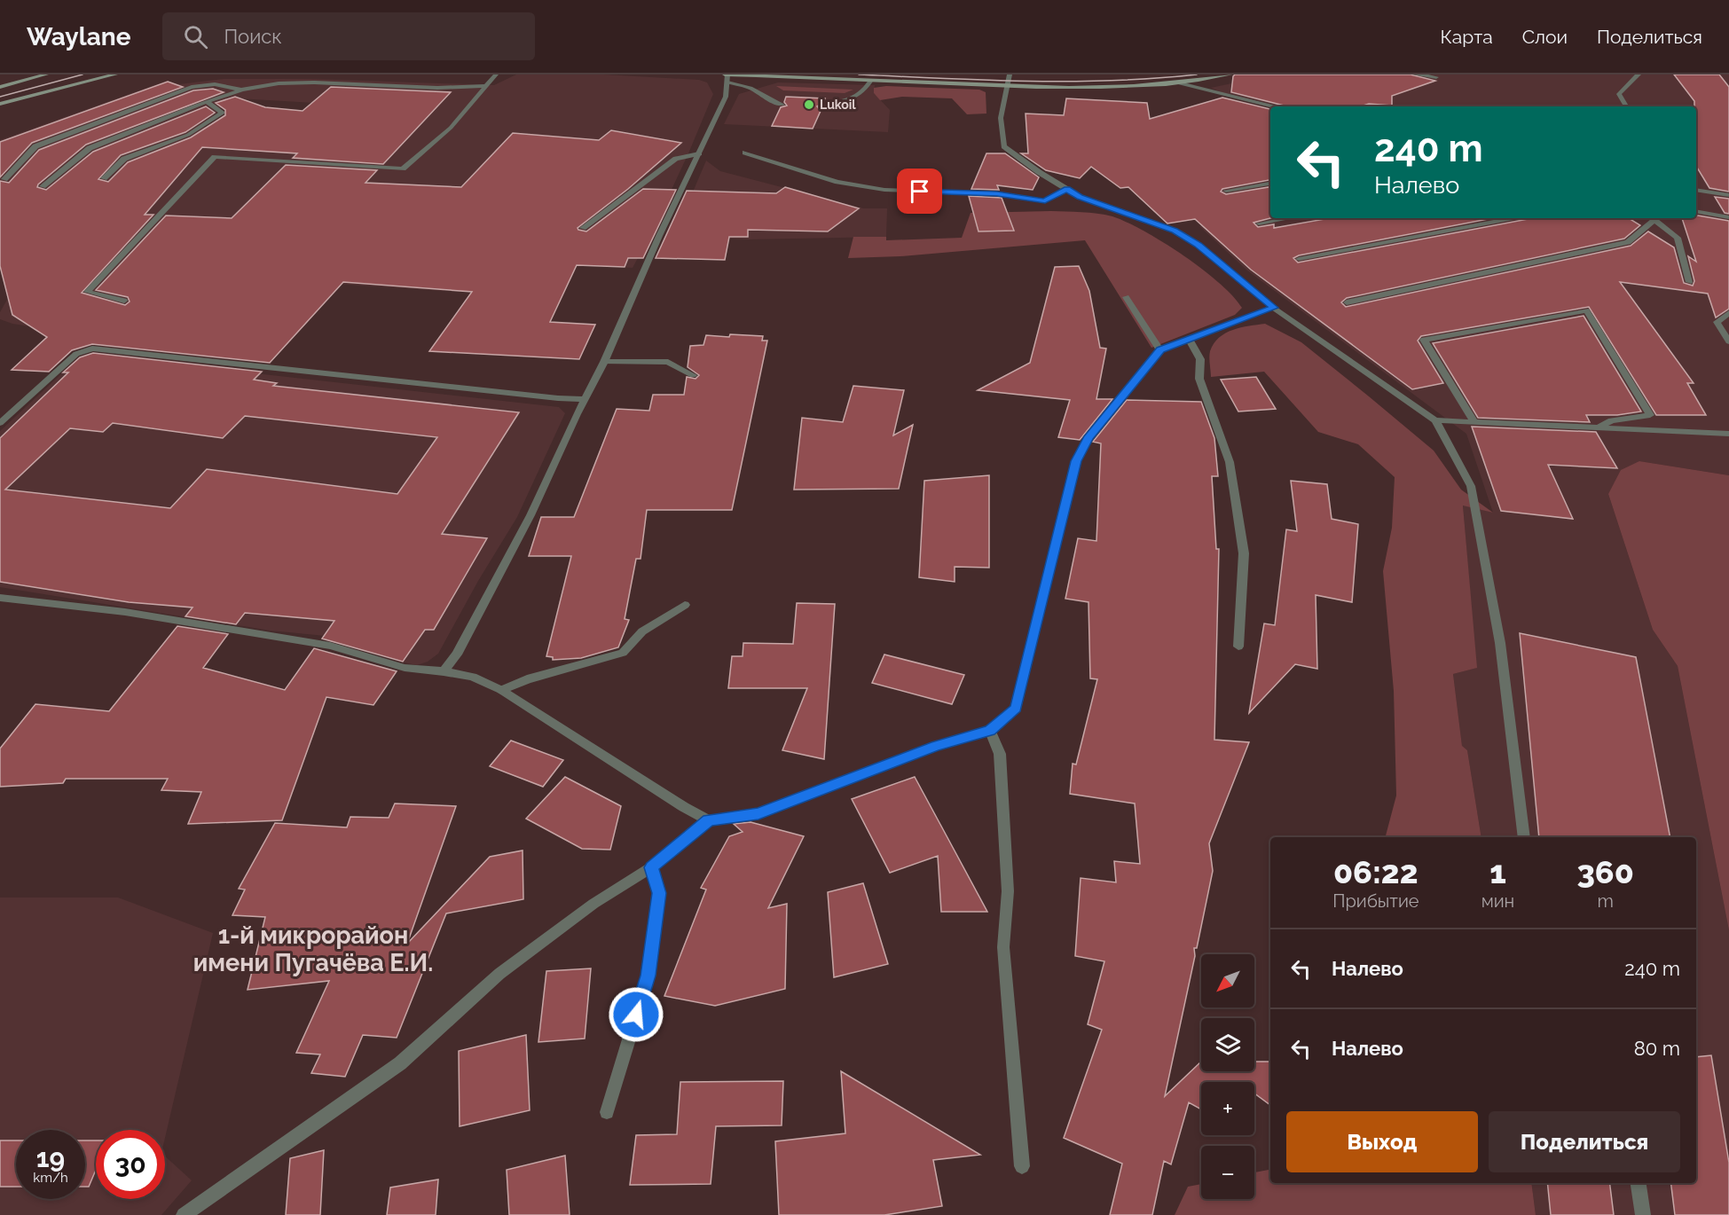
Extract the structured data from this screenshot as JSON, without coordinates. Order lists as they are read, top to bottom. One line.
{"districts":["1-й микрорайон имени Пугачёва Е.И."],"places":["Lukoil"],"north":"bottom left","page":{"header":"Waylane","search":"Поиск","nav":["Карта","Слои","Поделиться"],"turn":["240 m","Налево"],"eta":["06:22","Прибытие","1","мин","360","m"],"list":[{"name":"Налево","value":"240 m"},{"name":"Налево","value":"80 m"}],"map_buttons":["+","−"],"buttons":["Выход","Поделиться"],"speed":"19 km/h","limit":"30"}}
